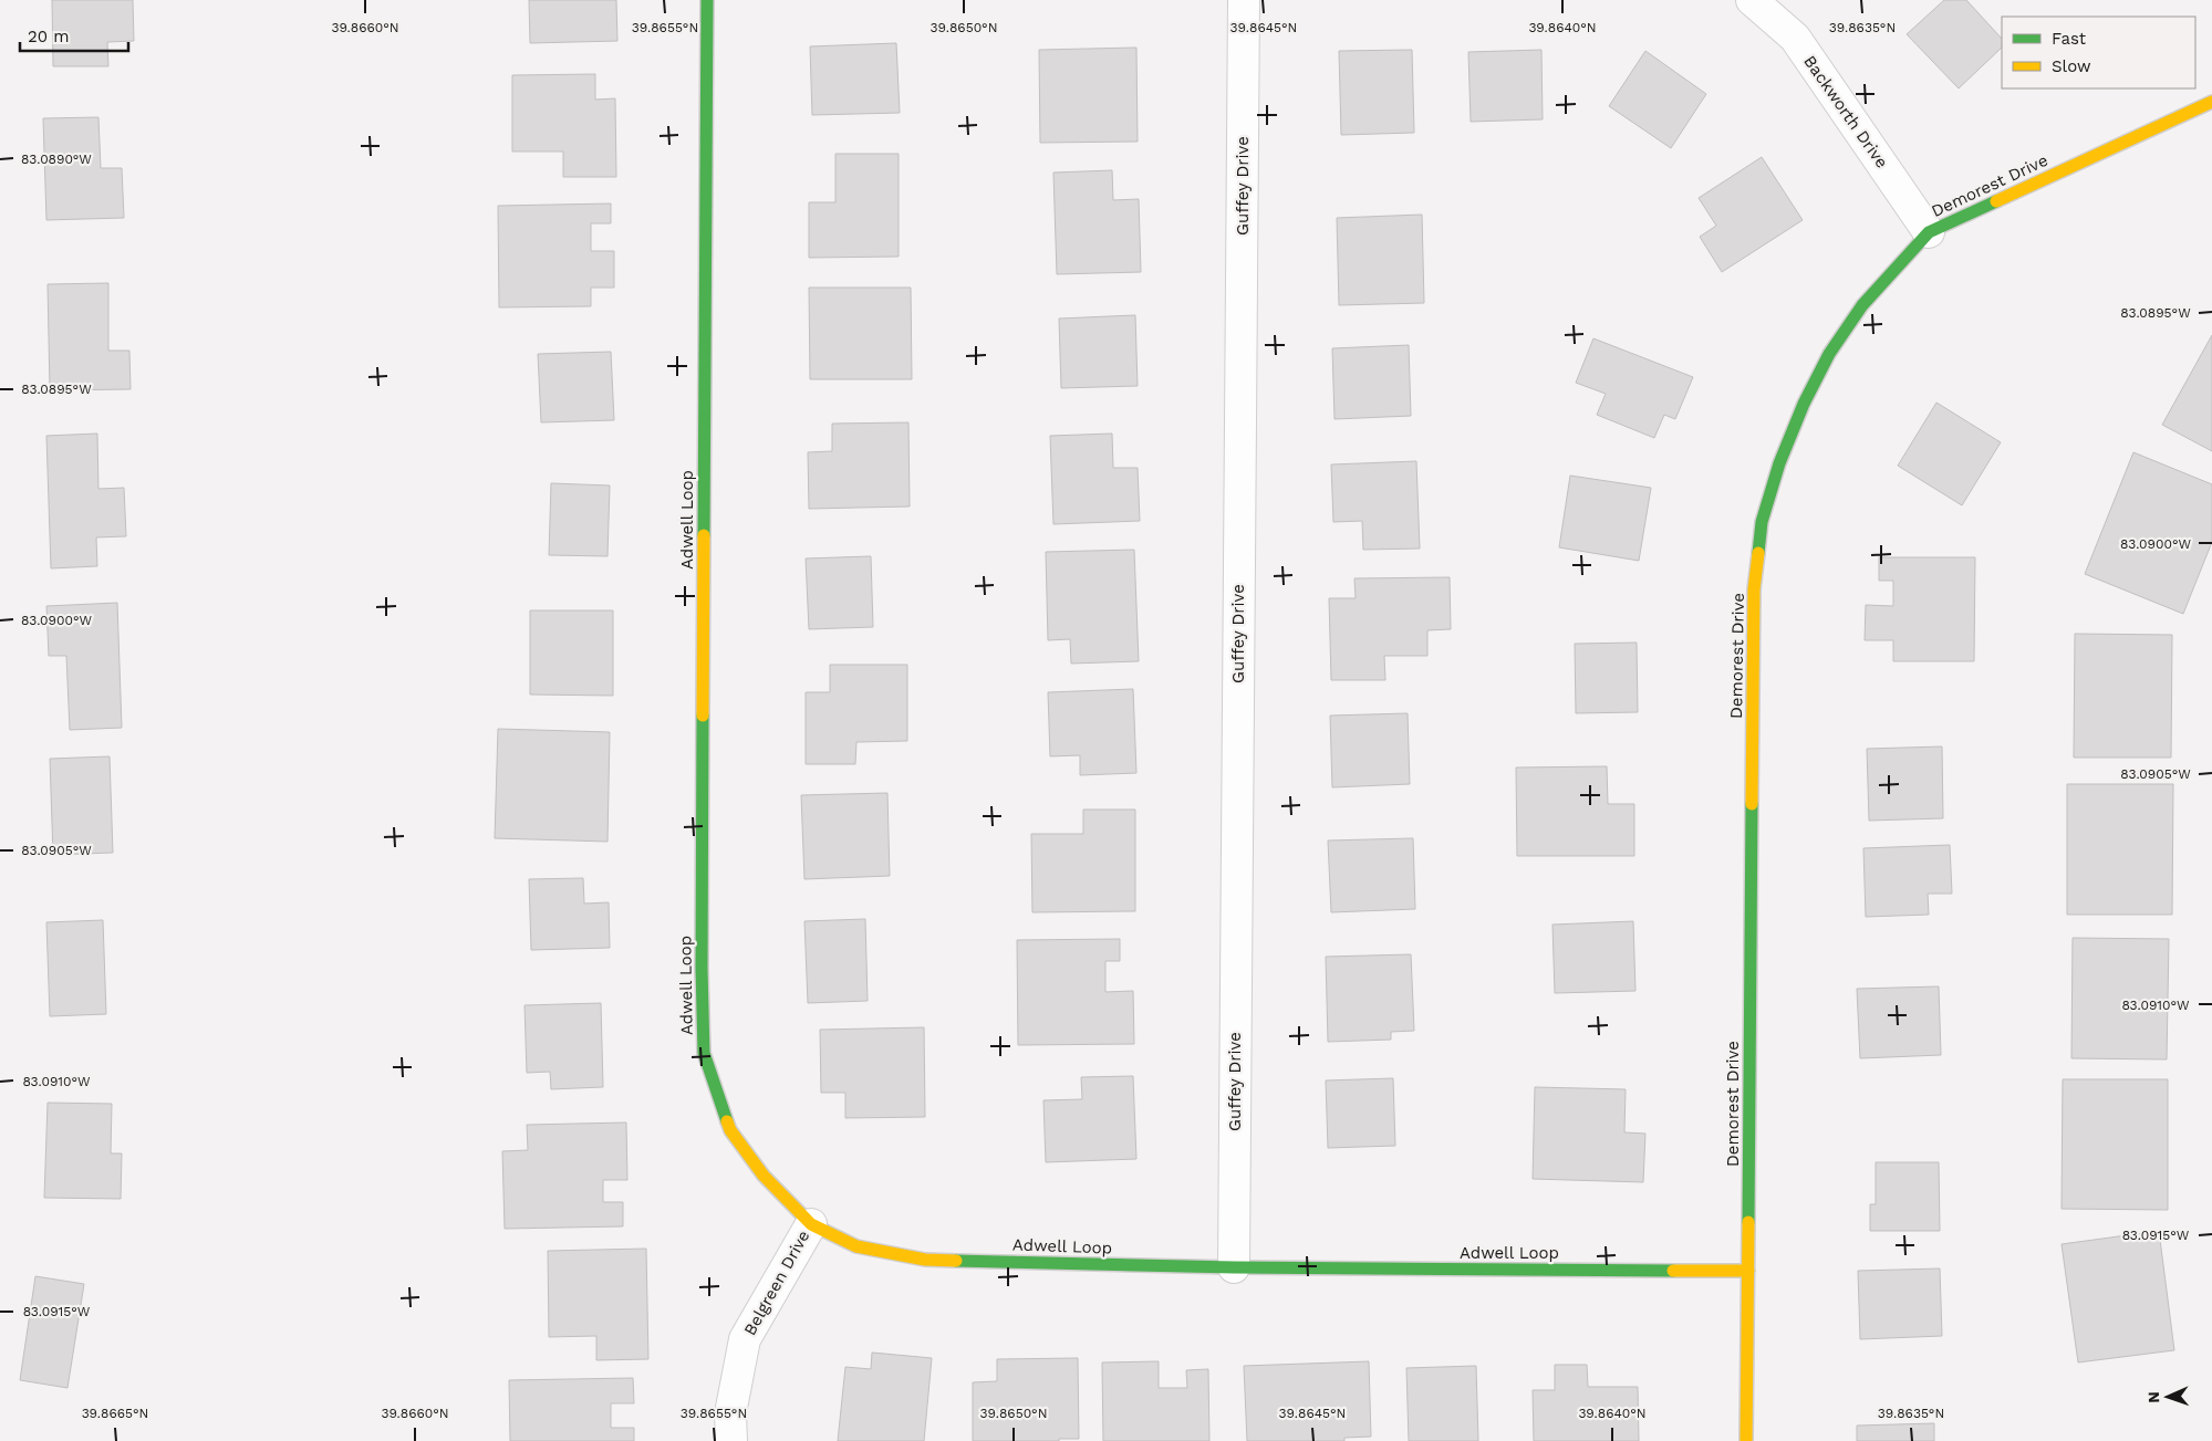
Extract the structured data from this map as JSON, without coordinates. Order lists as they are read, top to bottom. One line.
{"streets":{"street":["Backworth Drive","Guffey Drive","Demorest Drive","Adwell Loop","Belgreen Drive"]},"crossings":[["Backworth Drive","Demorest Drive"],["Guffey Drive","Adwell Loop"],["Demorest Drive","Adwell Loop"],["Adwell Loop","Belgreen Drive"]],"legend":["Fast","Slow"],"scale_bar":"20 m","north":"left","coordinates":["39.8660°N","39.8655°N","39.8650°N","39.8645°N","39.8640°N","39.8635°N","83.0890°W","83.0895°W","83.0900°W","83.0905°W","83.0910°W","83.0915°W","39.8665°N"]}
